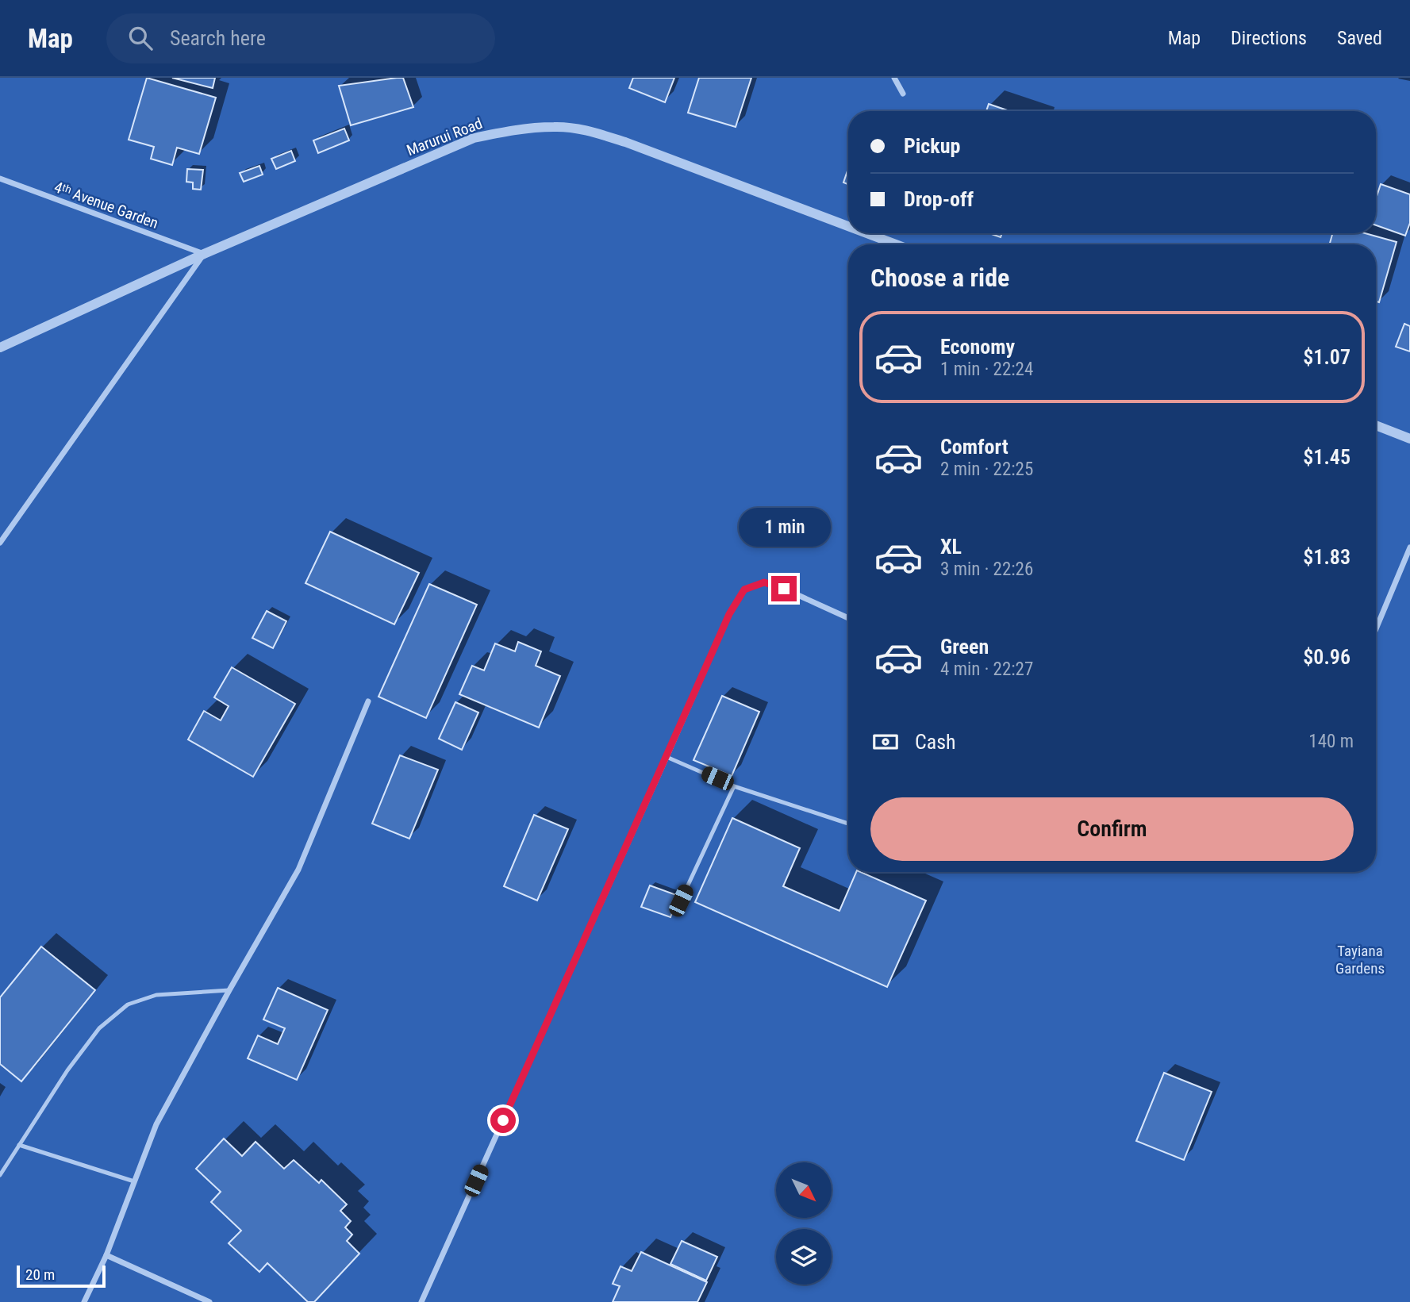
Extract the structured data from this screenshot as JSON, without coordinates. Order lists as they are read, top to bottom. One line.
{"streets":{"street":["Marurui Road","4ᵗʰ Avenue Garden"]},"crossings":[["Marurui Road","4ᵗʰ Avenue Garden"]],"parks":["Tayiana Gardens"],"scale_bar":"20 m","north":"bottom right","page":{"header":"Map","search":"Search here","nav":["Map","Directions","Saved"],"banner":["Pickup","Drop-off"],"heading":"Choose a ride","list":[{"name":"Economy","note":"1 min · 22:24","value":"$1.07"},{"name":"Comfort","note":"2 min · 22:25","value":"$1.45"},{"name":"XL","note":"3 min · 22:26","value":"$1.83"},{"name":"Green","note":"4 min · 22:27","value":"$0.96"}],"bubble":"1 min","pay":["Cash","140 m"],"buttons":"Confirm","scale":"20 m"}}
